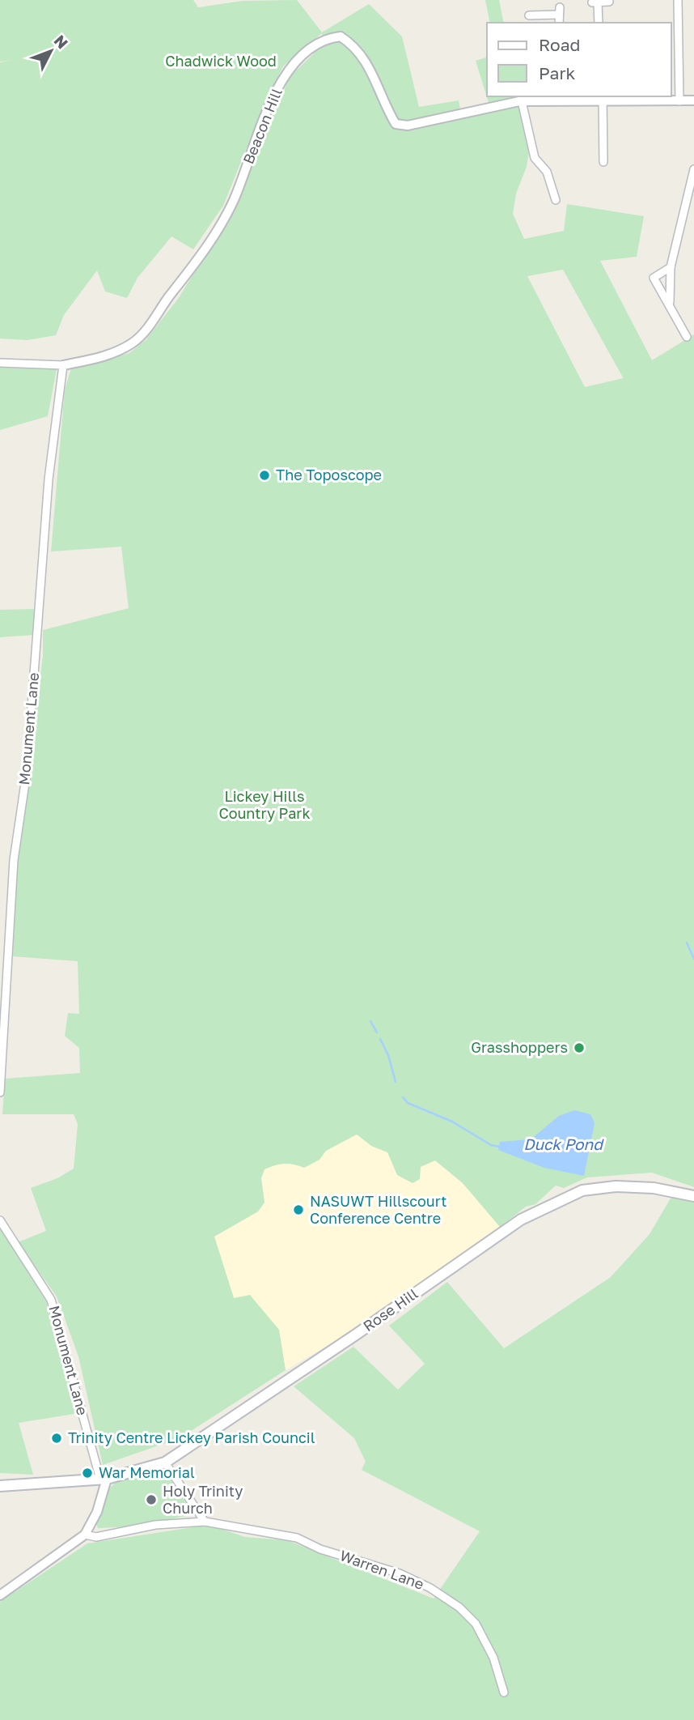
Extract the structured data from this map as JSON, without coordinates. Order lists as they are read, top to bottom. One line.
{"streets":{"main road":["Rose Hill"],"street":["Beacon Hill","Monument Lane","Warren Lane"]},"crossings":[["Beacon Hill","Monument Lane"],["Monument Lane","Rose Hill"]],"water":["Duck Pond"],"parks":["Chadwick Wood","Lickey Hills Country Park"],"places":["The Toposcope","Grasshoppers","NASUWT Hillscourt Conference Centre","Trinity Centre Lickey Parish Council","War Memorial","Holy Trinity Church"],"legend":["Road","Park"],"north":"top right"}
